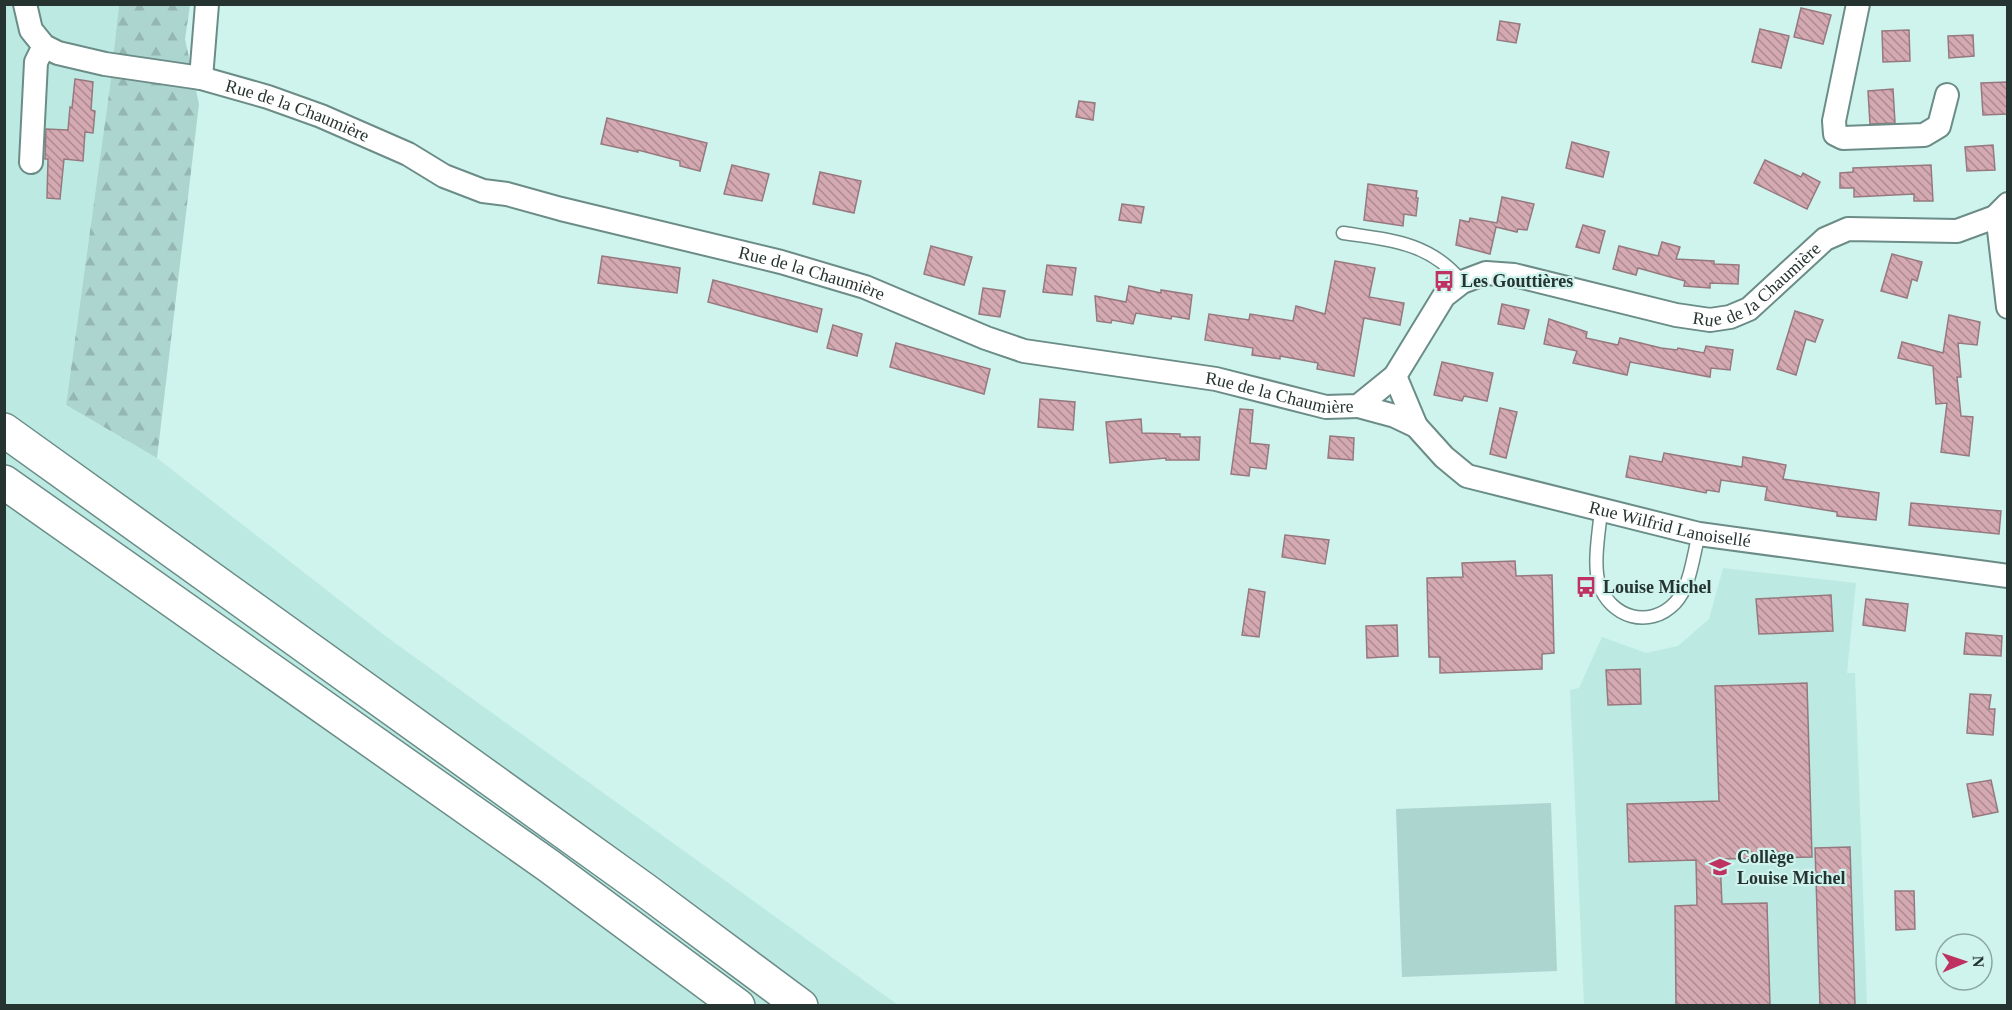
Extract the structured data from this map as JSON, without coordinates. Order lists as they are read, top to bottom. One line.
{"streets":{"street":["Rue de la Chaumière","Rue Wilfrid Lanoisellé"]},"crossings":[["Rue de la Chaumière","Rue Wilfrid Lanoisellé"]],"places":{"bus stop":["Les Gouttières","Louise Michel"],"school or university":["Collège Louise Michel"]},"north":"right"}
